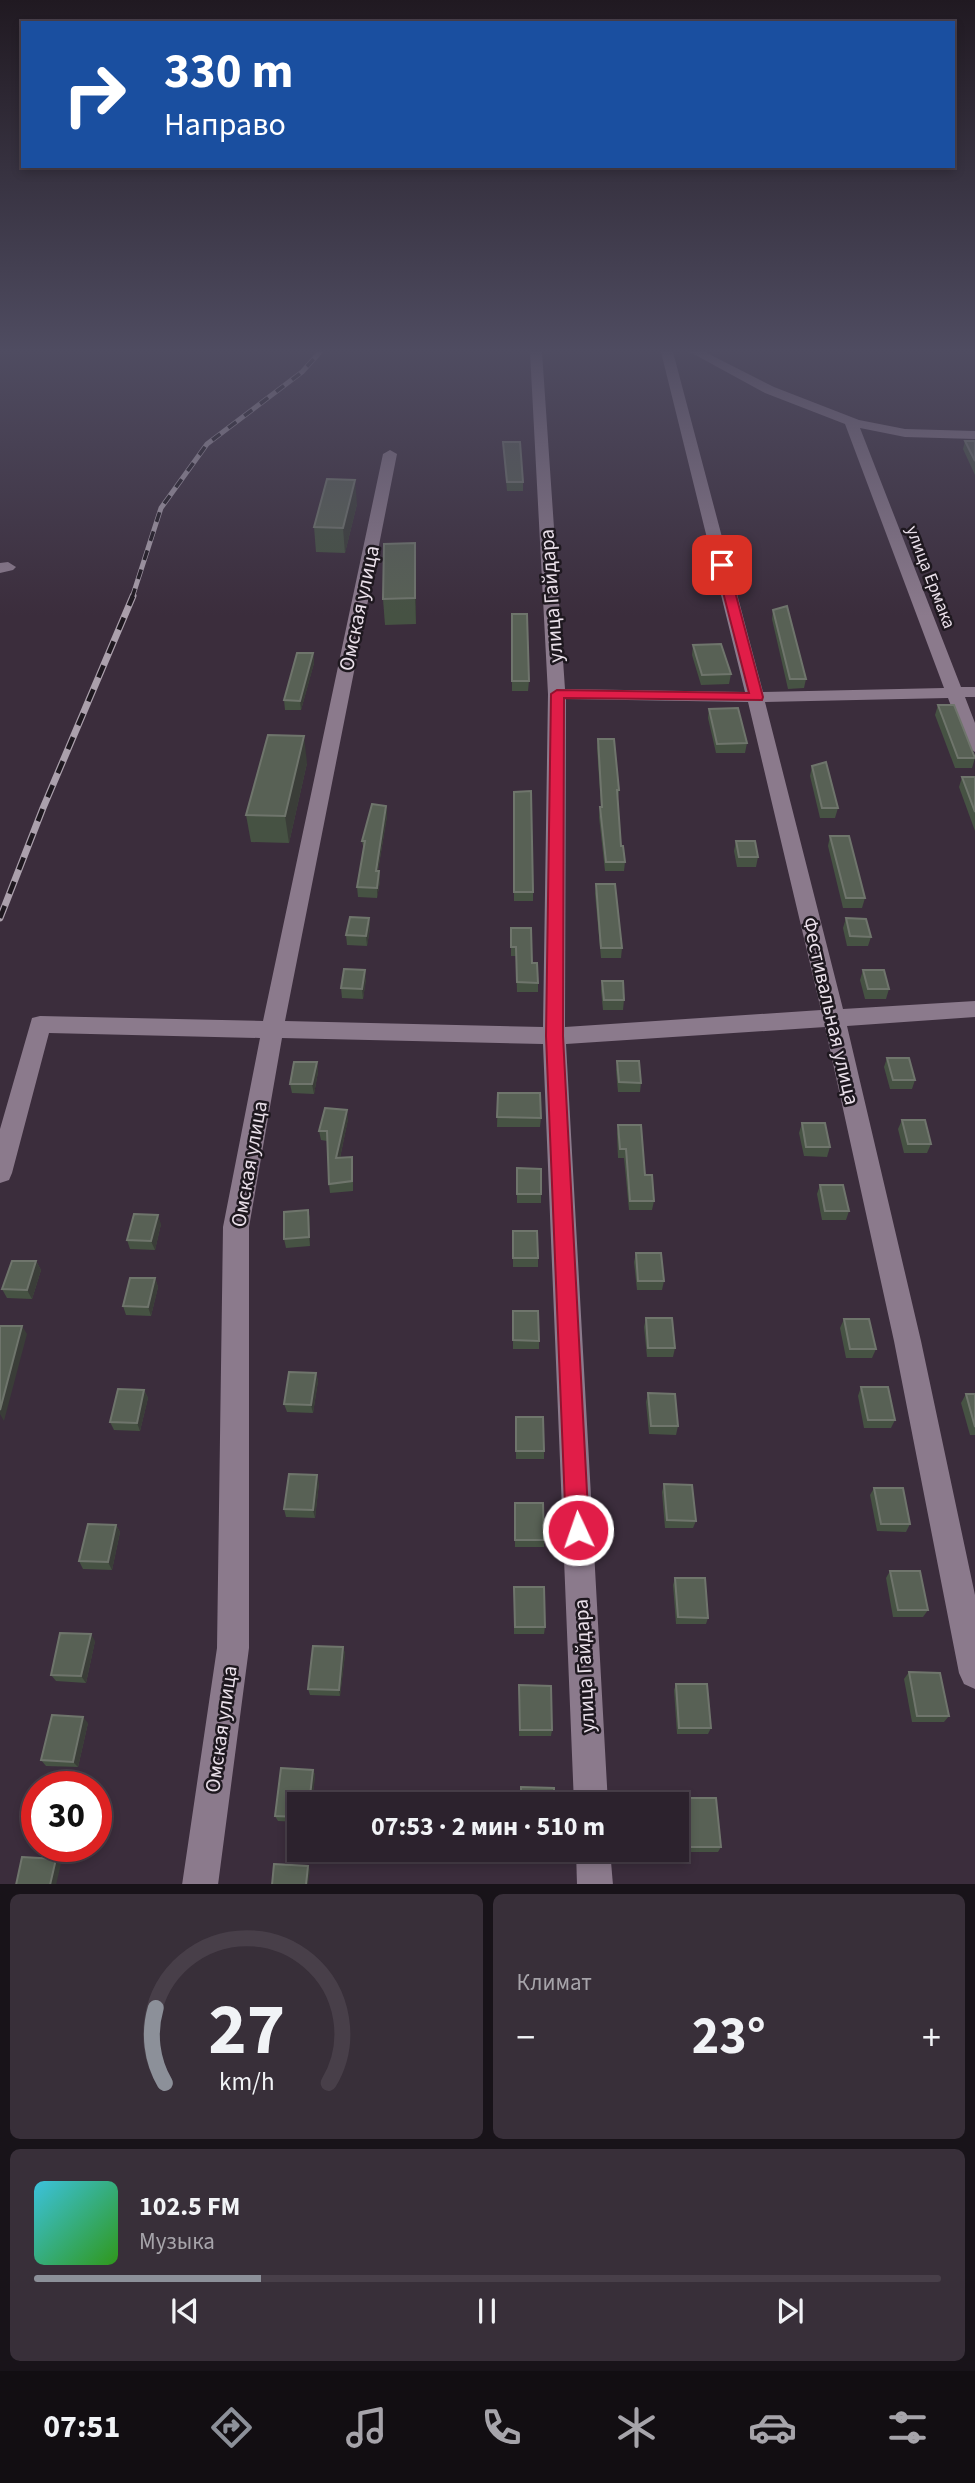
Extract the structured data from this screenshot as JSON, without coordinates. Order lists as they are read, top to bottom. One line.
{"streets":{"street":["улица Ермака","улица Гайдара","Омская улица","Фестивальная улица"]},"page":{"turn":["330 m","Направо"],"limit":"30","trip":"07:53 · 2 мин · 510 m","tile":"Климат","heat":["−","23°","+"],"song":["102.5 FM","Музыка"],"tabs":"07:51","gauge":["27","km/h"]}}
